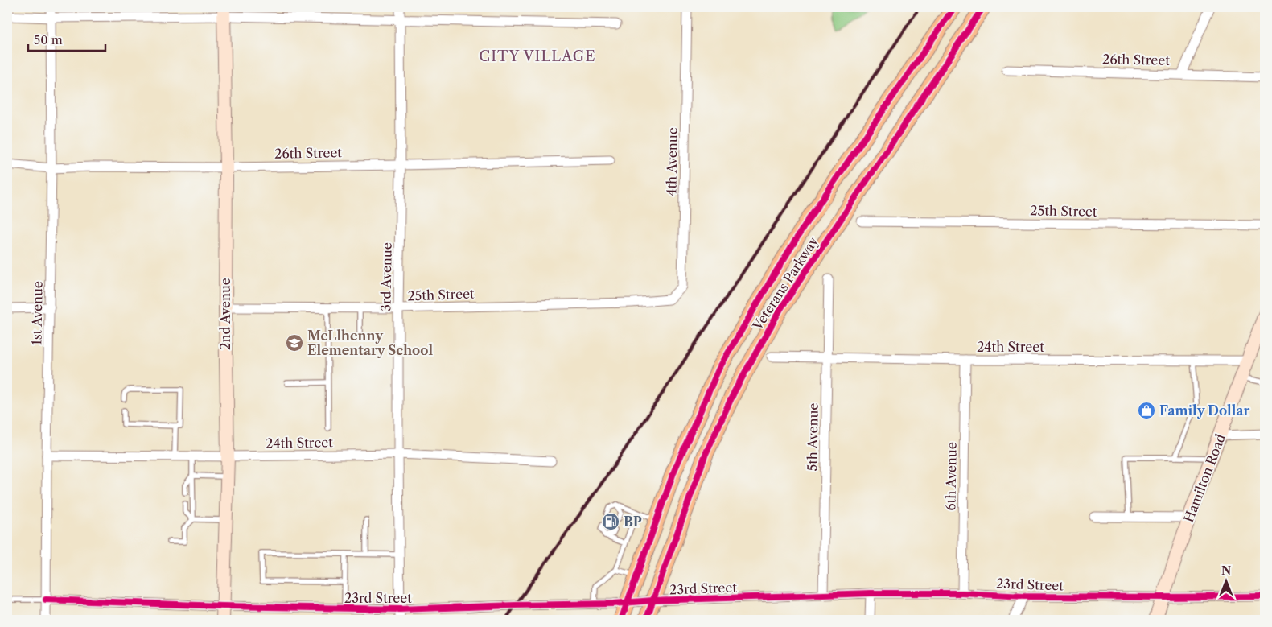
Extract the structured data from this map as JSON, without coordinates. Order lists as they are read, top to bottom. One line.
{"streets":{"main road":["Veterans Parkway","2nd Avenue","Hamilton Road"],"street":["26th Street","4th Avenue","25th Street","3rd Avenue","1st Avenue","24th Street","5th Avenue","6th Avenue","23rd Street"]},"crossings":[["26th Street","3rd Avenue"],["26th Street","1st Avenue"],["26th Street","2nd Avenue"],["4th Avenue","25th Street"],["25th Street","3rd Avenue"],["25th Street","2nd Avenue"],["3rd Avenue","24th Street"],["3rd Avenue","23rd Street"],["Veterans Parkway","23rd Street"],["1st Avenue","24th Street"],["1st Avenue","23rd Street"],["2nd Avenue","24th Street"],["2nd Avenue","23rd Street"],["24th Street","5th Avenue"],["24th Street","6th Avenue"],["24th Street","Hamilton Road"],["5th Avenue","23rd Street"],["6th Avenue","23rd Street"],["Hamilton Road","23rd Street"]],"districts":["CITY VILLAGE"],"places":{"school or university":["McLlhenny Elementary School"],"shop":["Family Dollar"],"fuel station":["BP"]},"scale_bar":"50 m","north":"top"}
